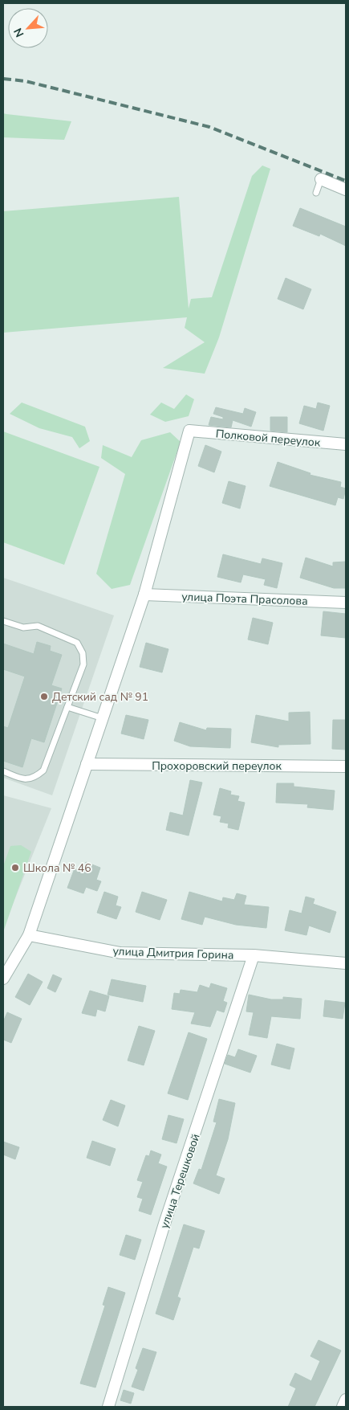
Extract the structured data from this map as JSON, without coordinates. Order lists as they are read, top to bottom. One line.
{"streets":{"street":["Полковой переулок","улица Поэта Прасолова","Прохоровский переулок","улица Дмитрия Горина","улица Терешковой"]},"crossings":[["Полковой переулок","улица Поэта Прасолова"],["улица Дмитрия Горина","улица Терешковой"]],"places":["Детский сад № 91","Школа № 46"],"north":"bottom left"}
